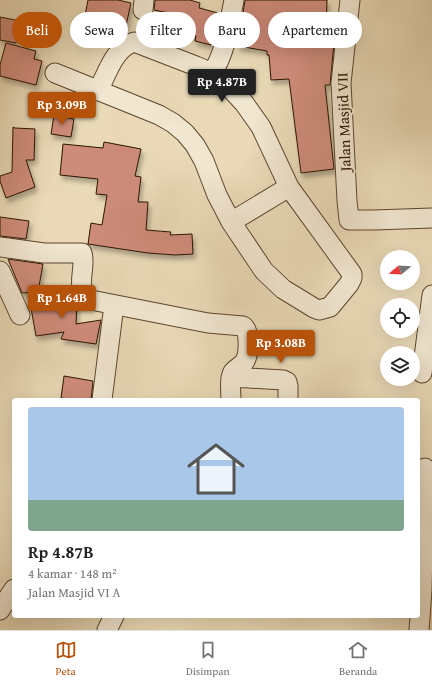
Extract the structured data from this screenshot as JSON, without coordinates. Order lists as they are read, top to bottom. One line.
{"streets":{"street":["Jalan Masjid VII"]},"north":"left","page":{"chip":["Beli","Sewa","Filter","Baru","Apartemen"],"price":["Rp 4.87B","Rp 3.09B","Rp 1.64B","Rp 3.08B"],"list":[{"name":"Rp 4.87B","note":"4 kamar · 148 m² · Jalan Masjid VI A"}],"tabs":["Peta","Disimpan","Beranda"]}}
